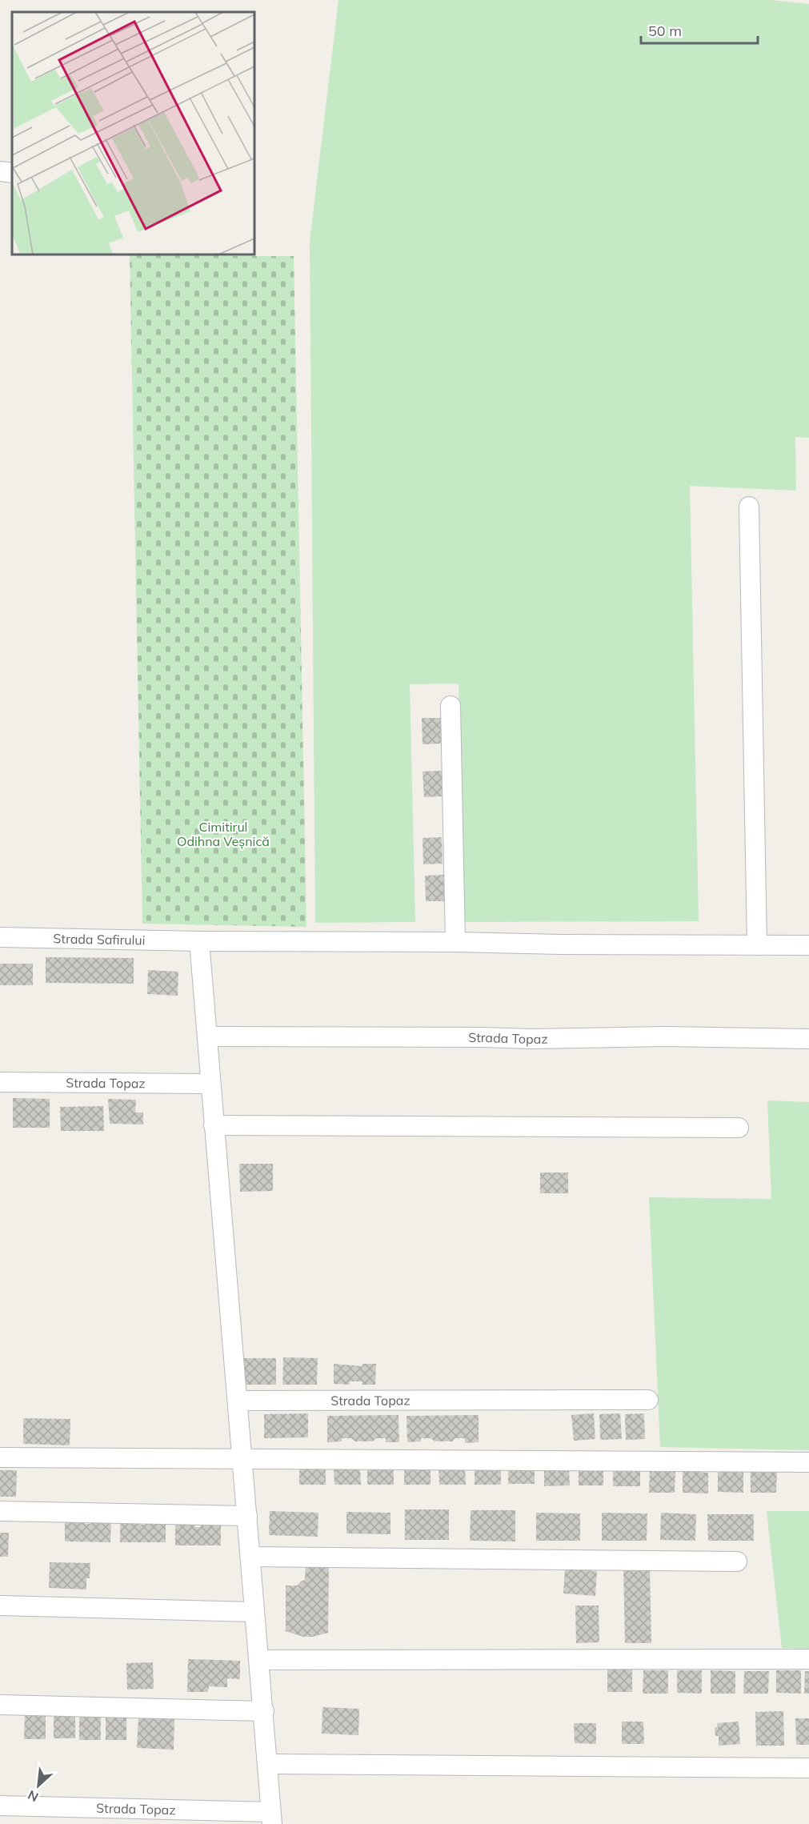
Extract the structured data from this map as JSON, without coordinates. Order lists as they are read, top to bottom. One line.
{"streets":{"street":["Strada Safirului","Strada Topaz"]},"crossings":[["Strada Safirului","Strada Topaz"]],"parks":["Cimitirul Odihna Veșnică"],"scale_bar":"50 m","north":"bottom left"}
